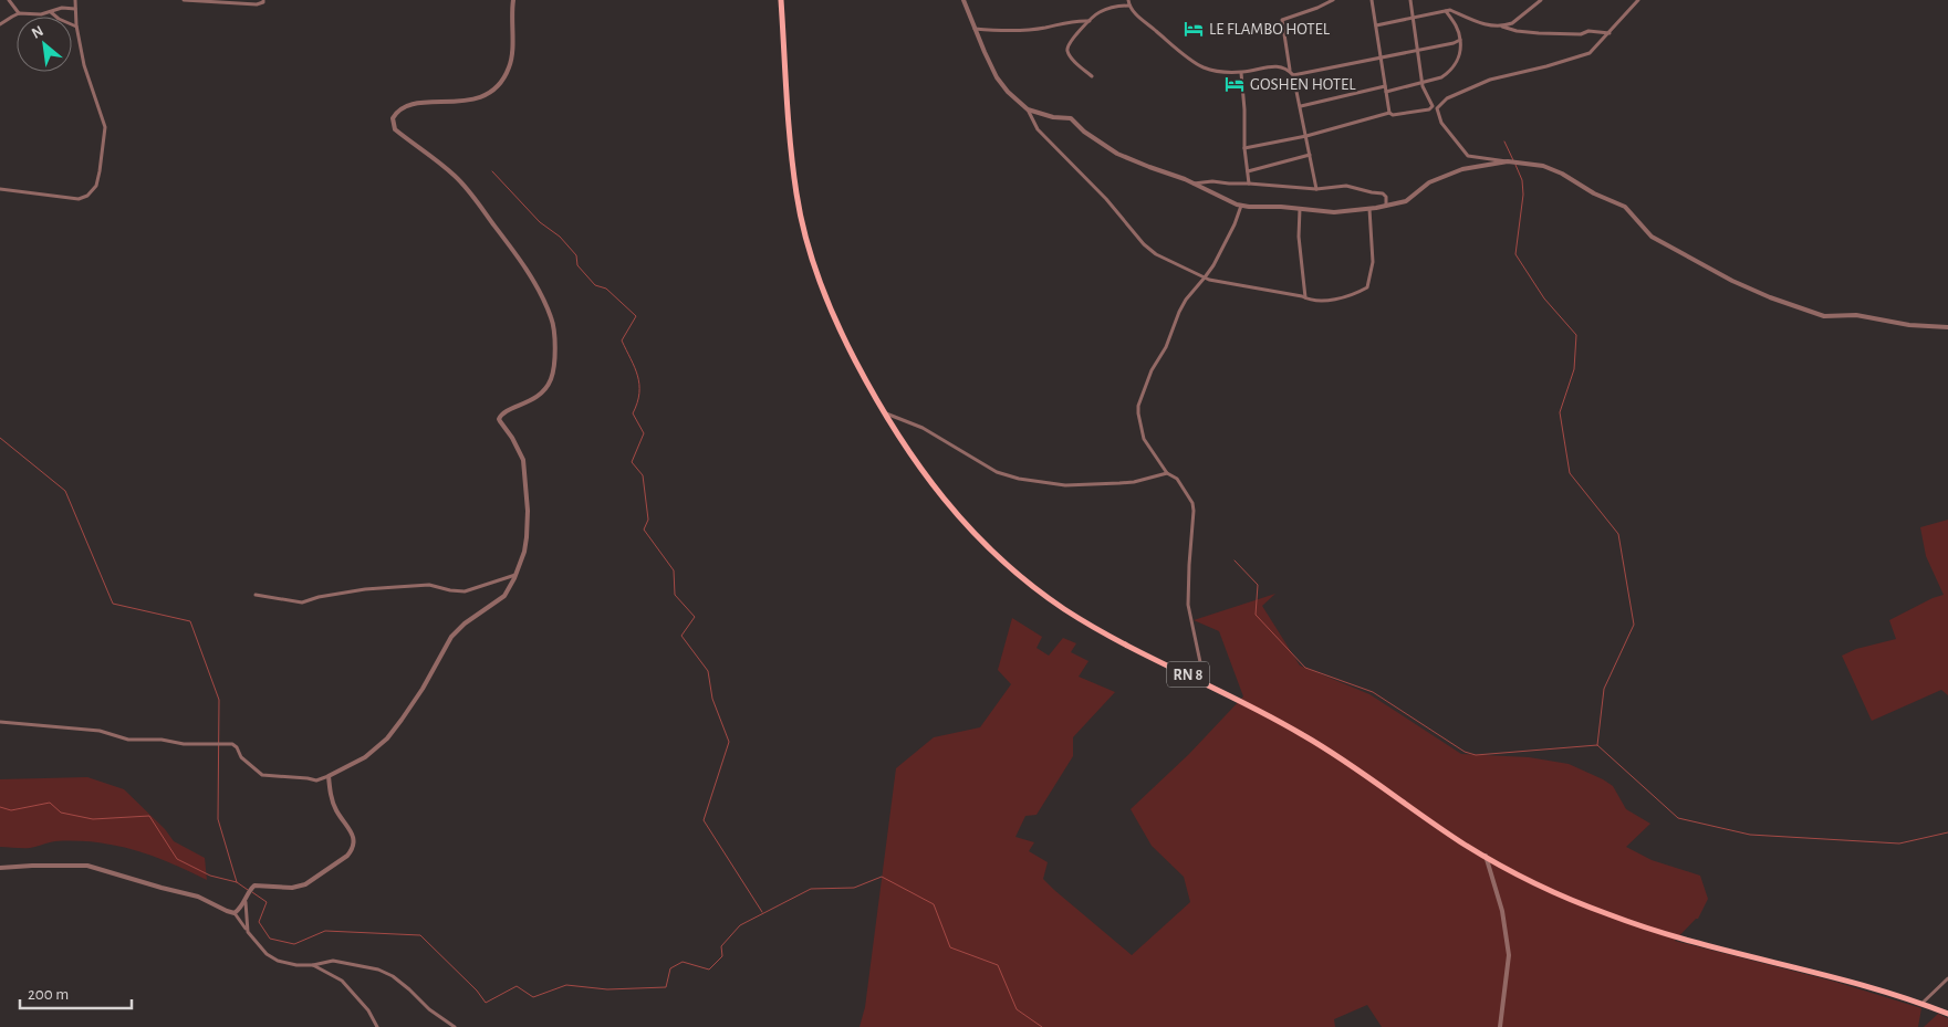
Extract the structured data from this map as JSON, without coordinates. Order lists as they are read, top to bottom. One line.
{"streets":{"main road":["RN 8"]},"places":{"hotel":["LE FLAMBO HOTEL","GOSHEN HOTEL"]},"scale_bar":"200 m","north":"top left"}
